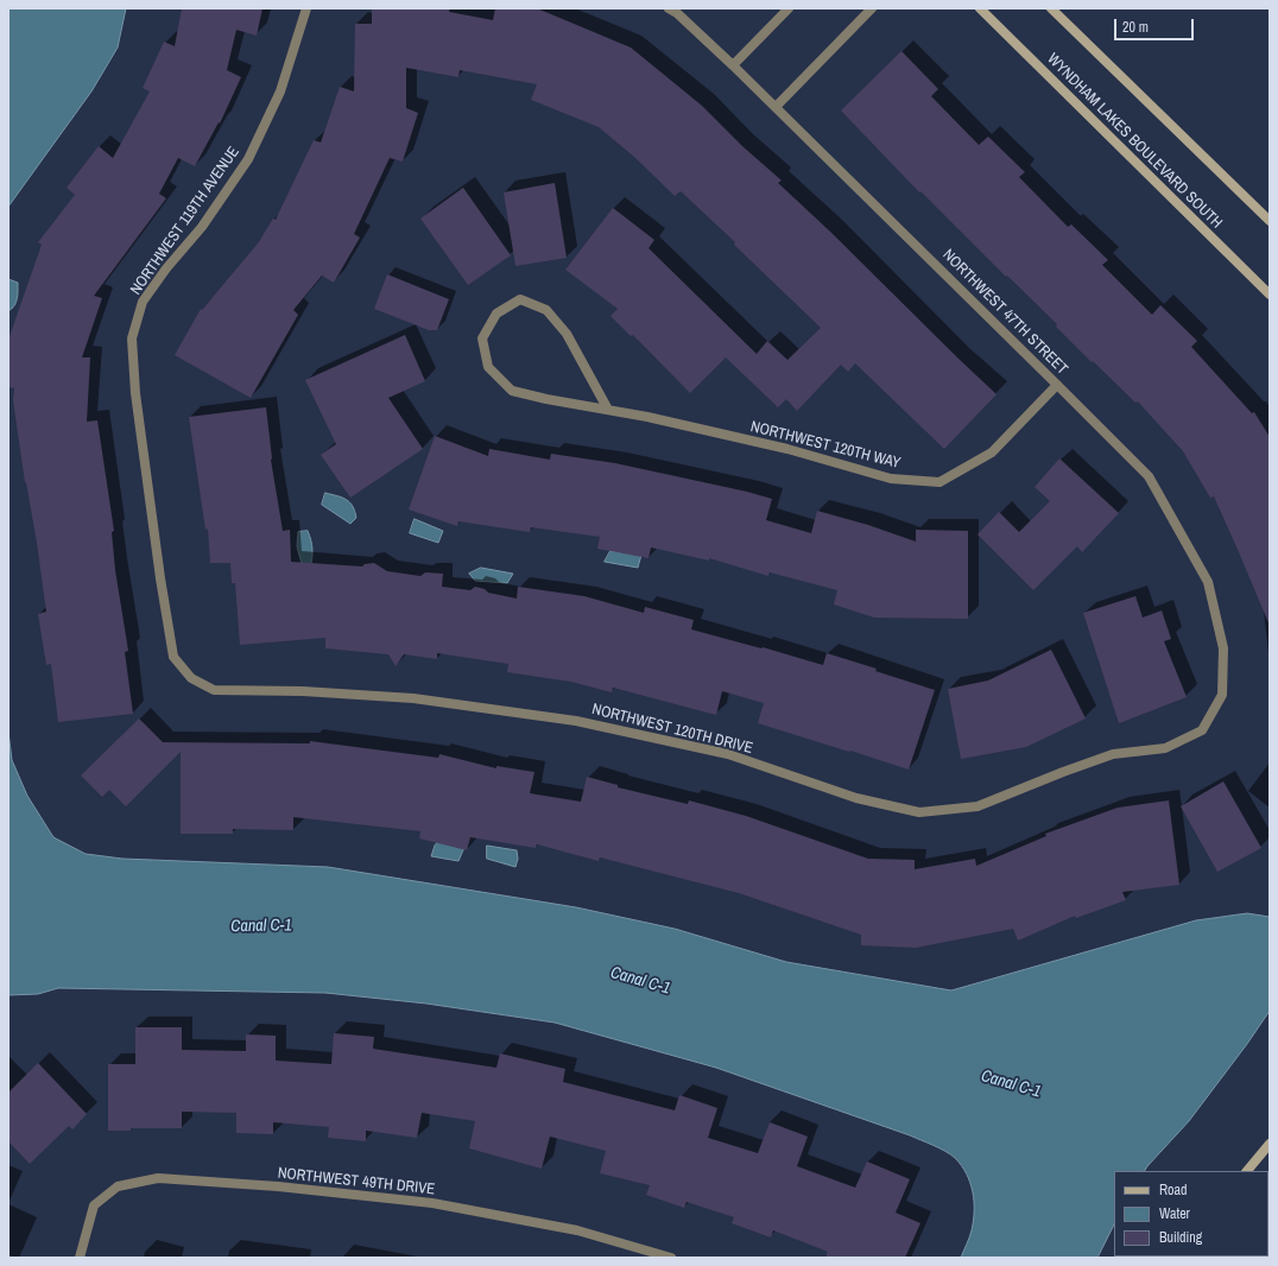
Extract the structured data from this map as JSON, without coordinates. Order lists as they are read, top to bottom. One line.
{"streets":{"street":["WYNDHAM LAKES BOULEVARD SOUTH","NORTHWEST 119TH AVENUE","NORTHWEST 47TH STREET","NORTHWEST 120TH WAY","NORTHWEST 120TH DRIVE","NORTHWEST 49TH DRIVE"]},"crossings":[["NORTHWEST 119TH AVENUE","NORTHWEST 120TH DRIVE"],["NORTHWEST 47TH STREET","NORTHWEST 120TH WAY"],["NORTHWEST 47TH STREET","NORTHWEST 120TH DRIVE"]],"water":["Canal C-1"],"legend":["Road","Water","Building"],"scale_bar":"20 m"}
